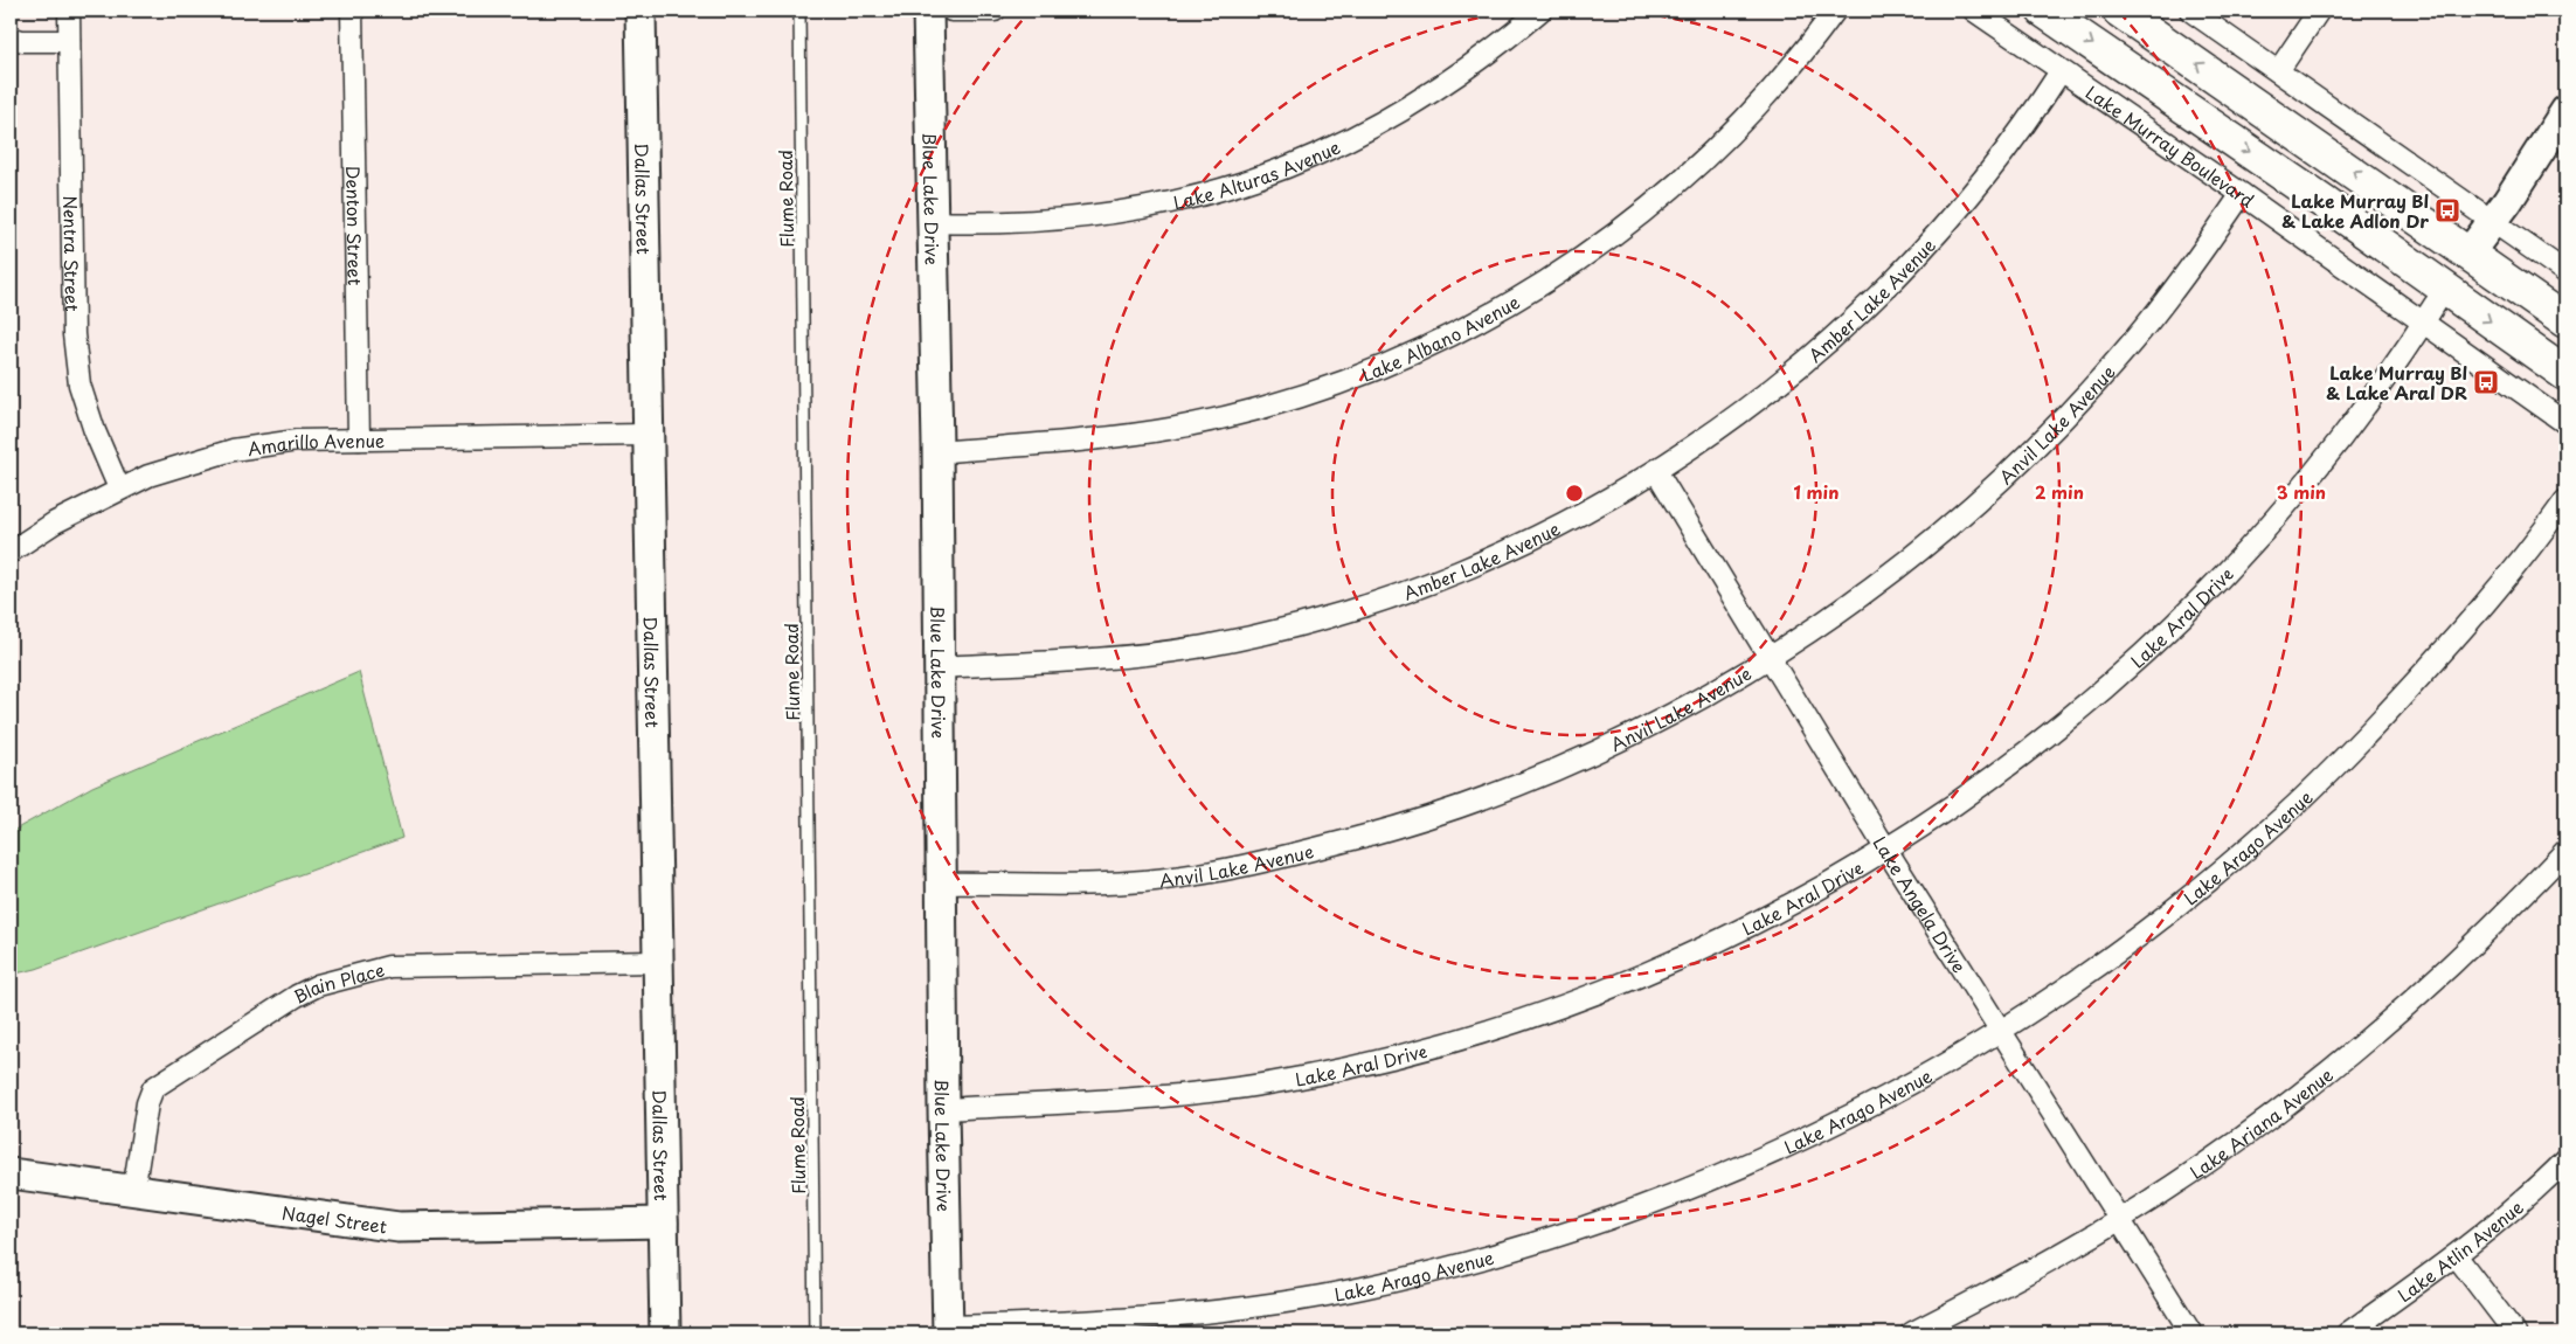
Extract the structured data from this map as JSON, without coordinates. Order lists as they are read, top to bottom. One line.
{"streets":{"street":["Lake Murray Boulevard","Lake Alturas Avenue","Dallas Street","Blue Lake Drive","Denton Street","Nentra Street","Amber Lake Avenue","Lake Albano Avenue","Anvil Lake Avenue","Amarillo Avenue","Lake Aral Drive","Lake Arago Avenue","Lake Angela Drive","Blain Place","Lake Ariana Avenue","Nagel Street","Lake Atlin Avenue"],"lane":["Flume Road"]},"crossings":[["Lake Murray Boulevard","Amber Lake Avenue"],["Lake Murray Boulevard","Anvil Lake Avenue"],["Lake Murray Boulevard","Lake Aral Drive"],["Lake Alturas Avenue","Blue Lake Drive"],["Dallas Street","Amarillo Avenue"],["Dallas Street","Blain Place"],["Dallas Street","Nagel Street"],["Blue Lake Drive","Amber Lake Avenue"],["Blue Lake Drive","Lake Albano Avenue"],["Blue Lake Drive","Anvil Lake Avenue"],["Blue Lake Drive","Lake Aral Drive"],["Blue Lake Drive","Lake Arago Avenue"],["Denton Street","Amarillo Avenue"],["Nentra Street","Amarillo Avenue"],["Amber Lake Avenue","Lake Angela Drive"],["Anvil Lake Avenue","Lake Angela Drive"],["Lake Aral Drive","Lake Angela Drive"],["Lake Arago Avenue","Lake Angela Drive"],["Lake Angela Drive","Lake Ariana Avenue"],["Blain Place","Nagel Street"]],"places":{"bus stop":["Lake Murray Bl & Lake Adlon Dr","Lake Murray Bl & Lake Aral DR"]},"rings":["1 min","2 min","3 min"]}
